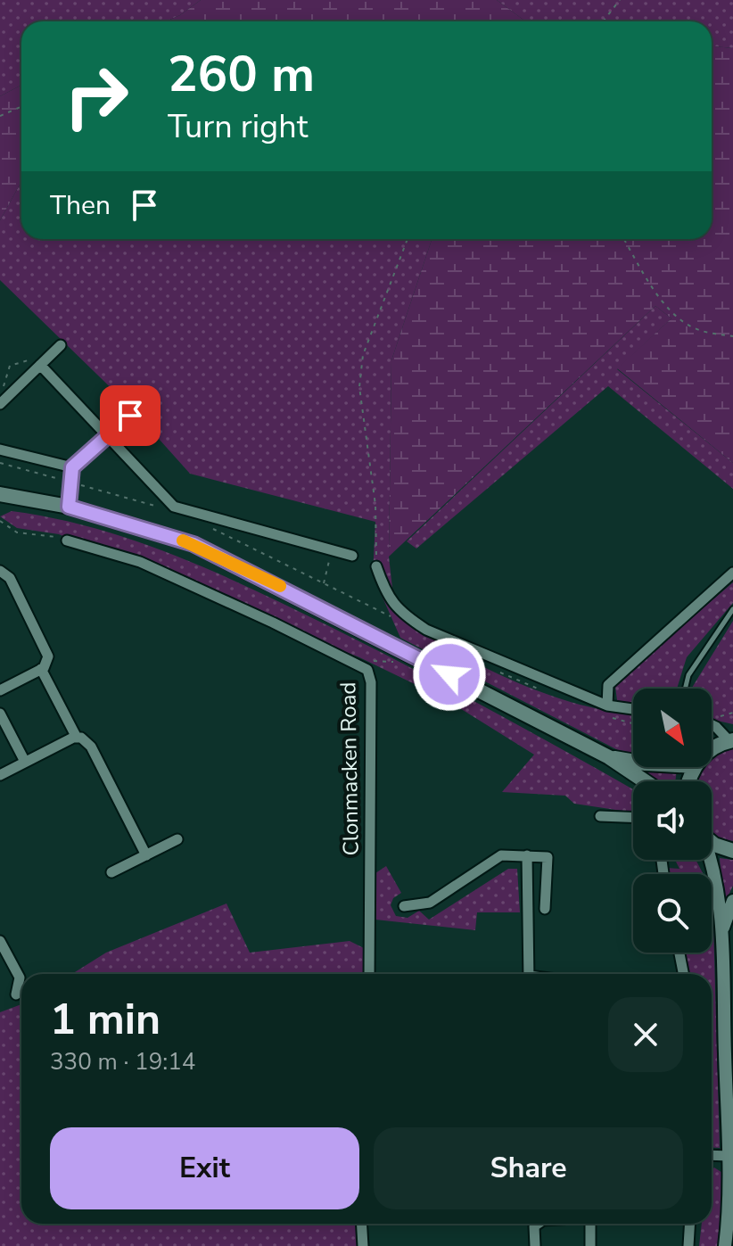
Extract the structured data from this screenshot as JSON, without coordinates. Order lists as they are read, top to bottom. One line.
{"streets":{"street":["Clonmacken Road"]},"north":"bottom right","page":{"turn":["260 m","Turn right"],"then":"Then","heading":["1 min","330 m · 19:14"],"buttons":["Exit","Share"]}}
